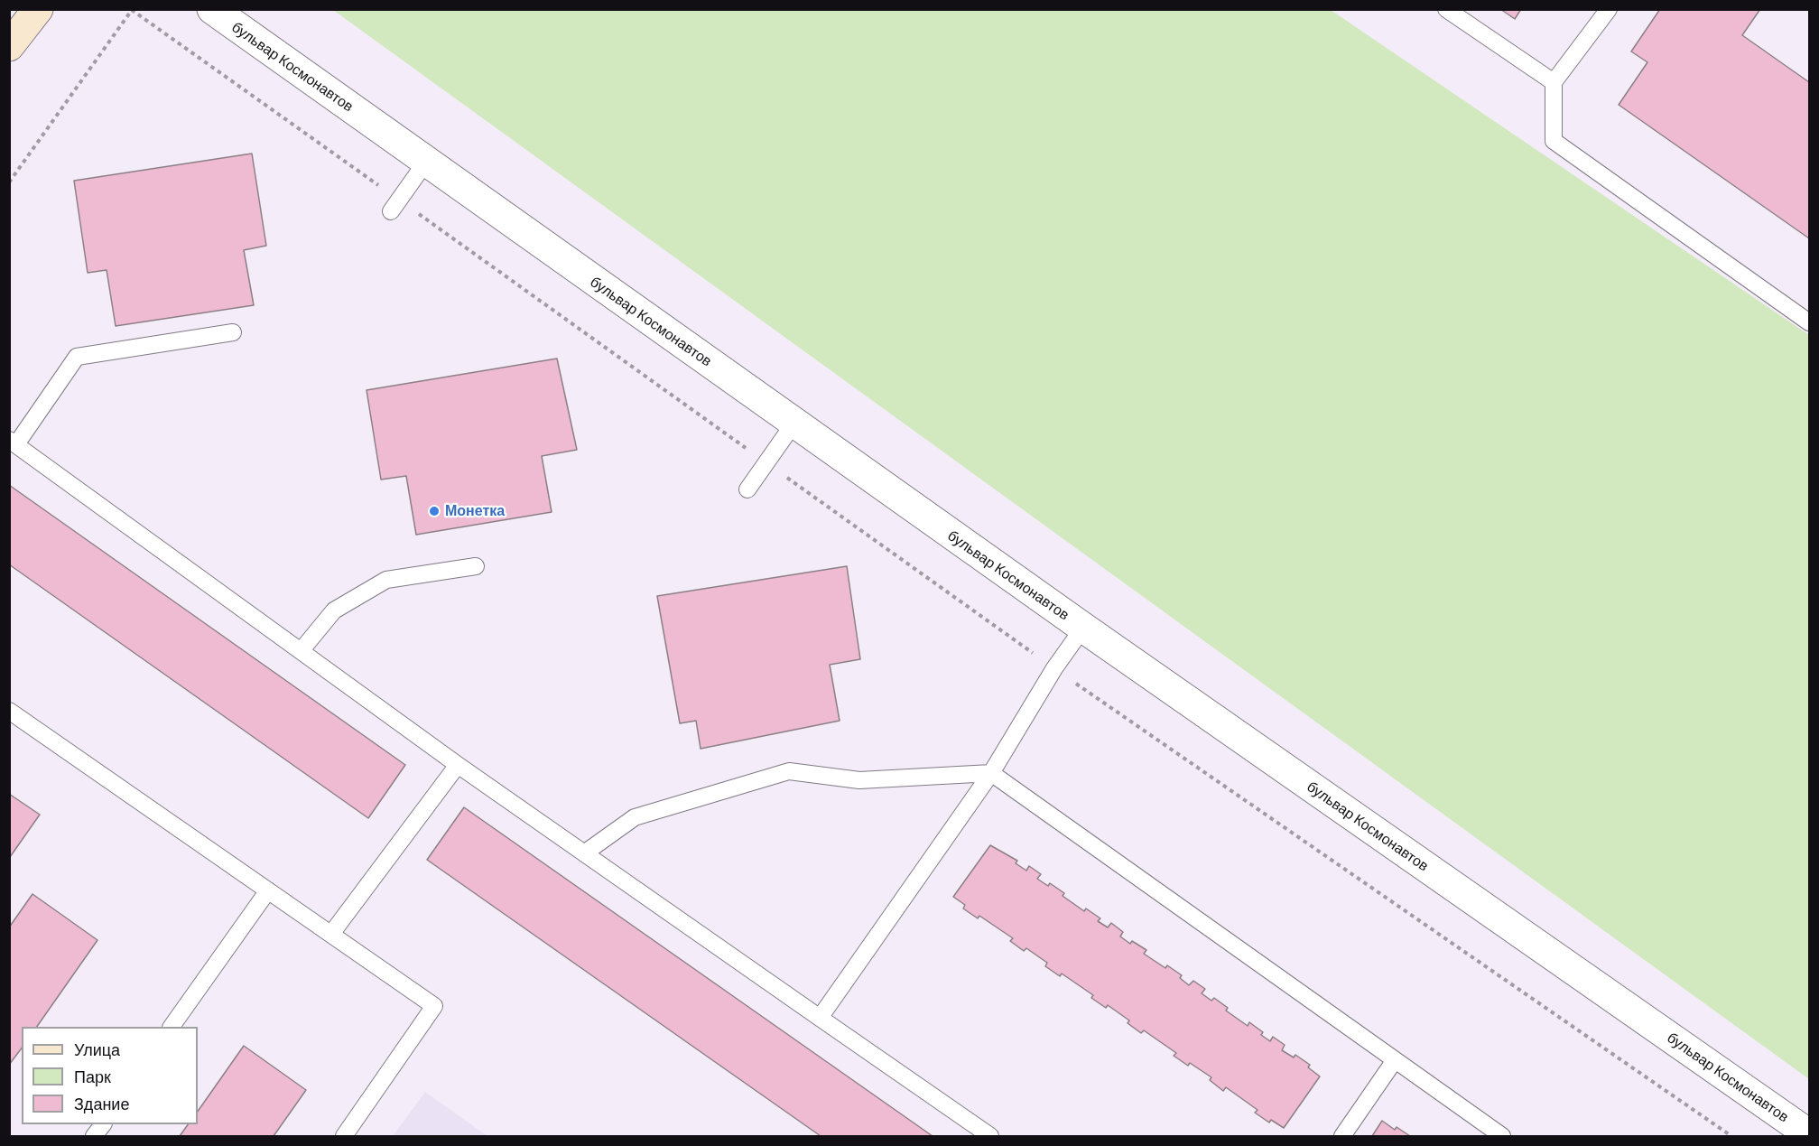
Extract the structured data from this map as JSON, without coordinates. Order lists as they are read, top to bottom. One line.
{"streets":{"street":["бульвар Космонавтов"]},"places":["Монетка"],"legend":["Улица","Парк","Здание"]}
